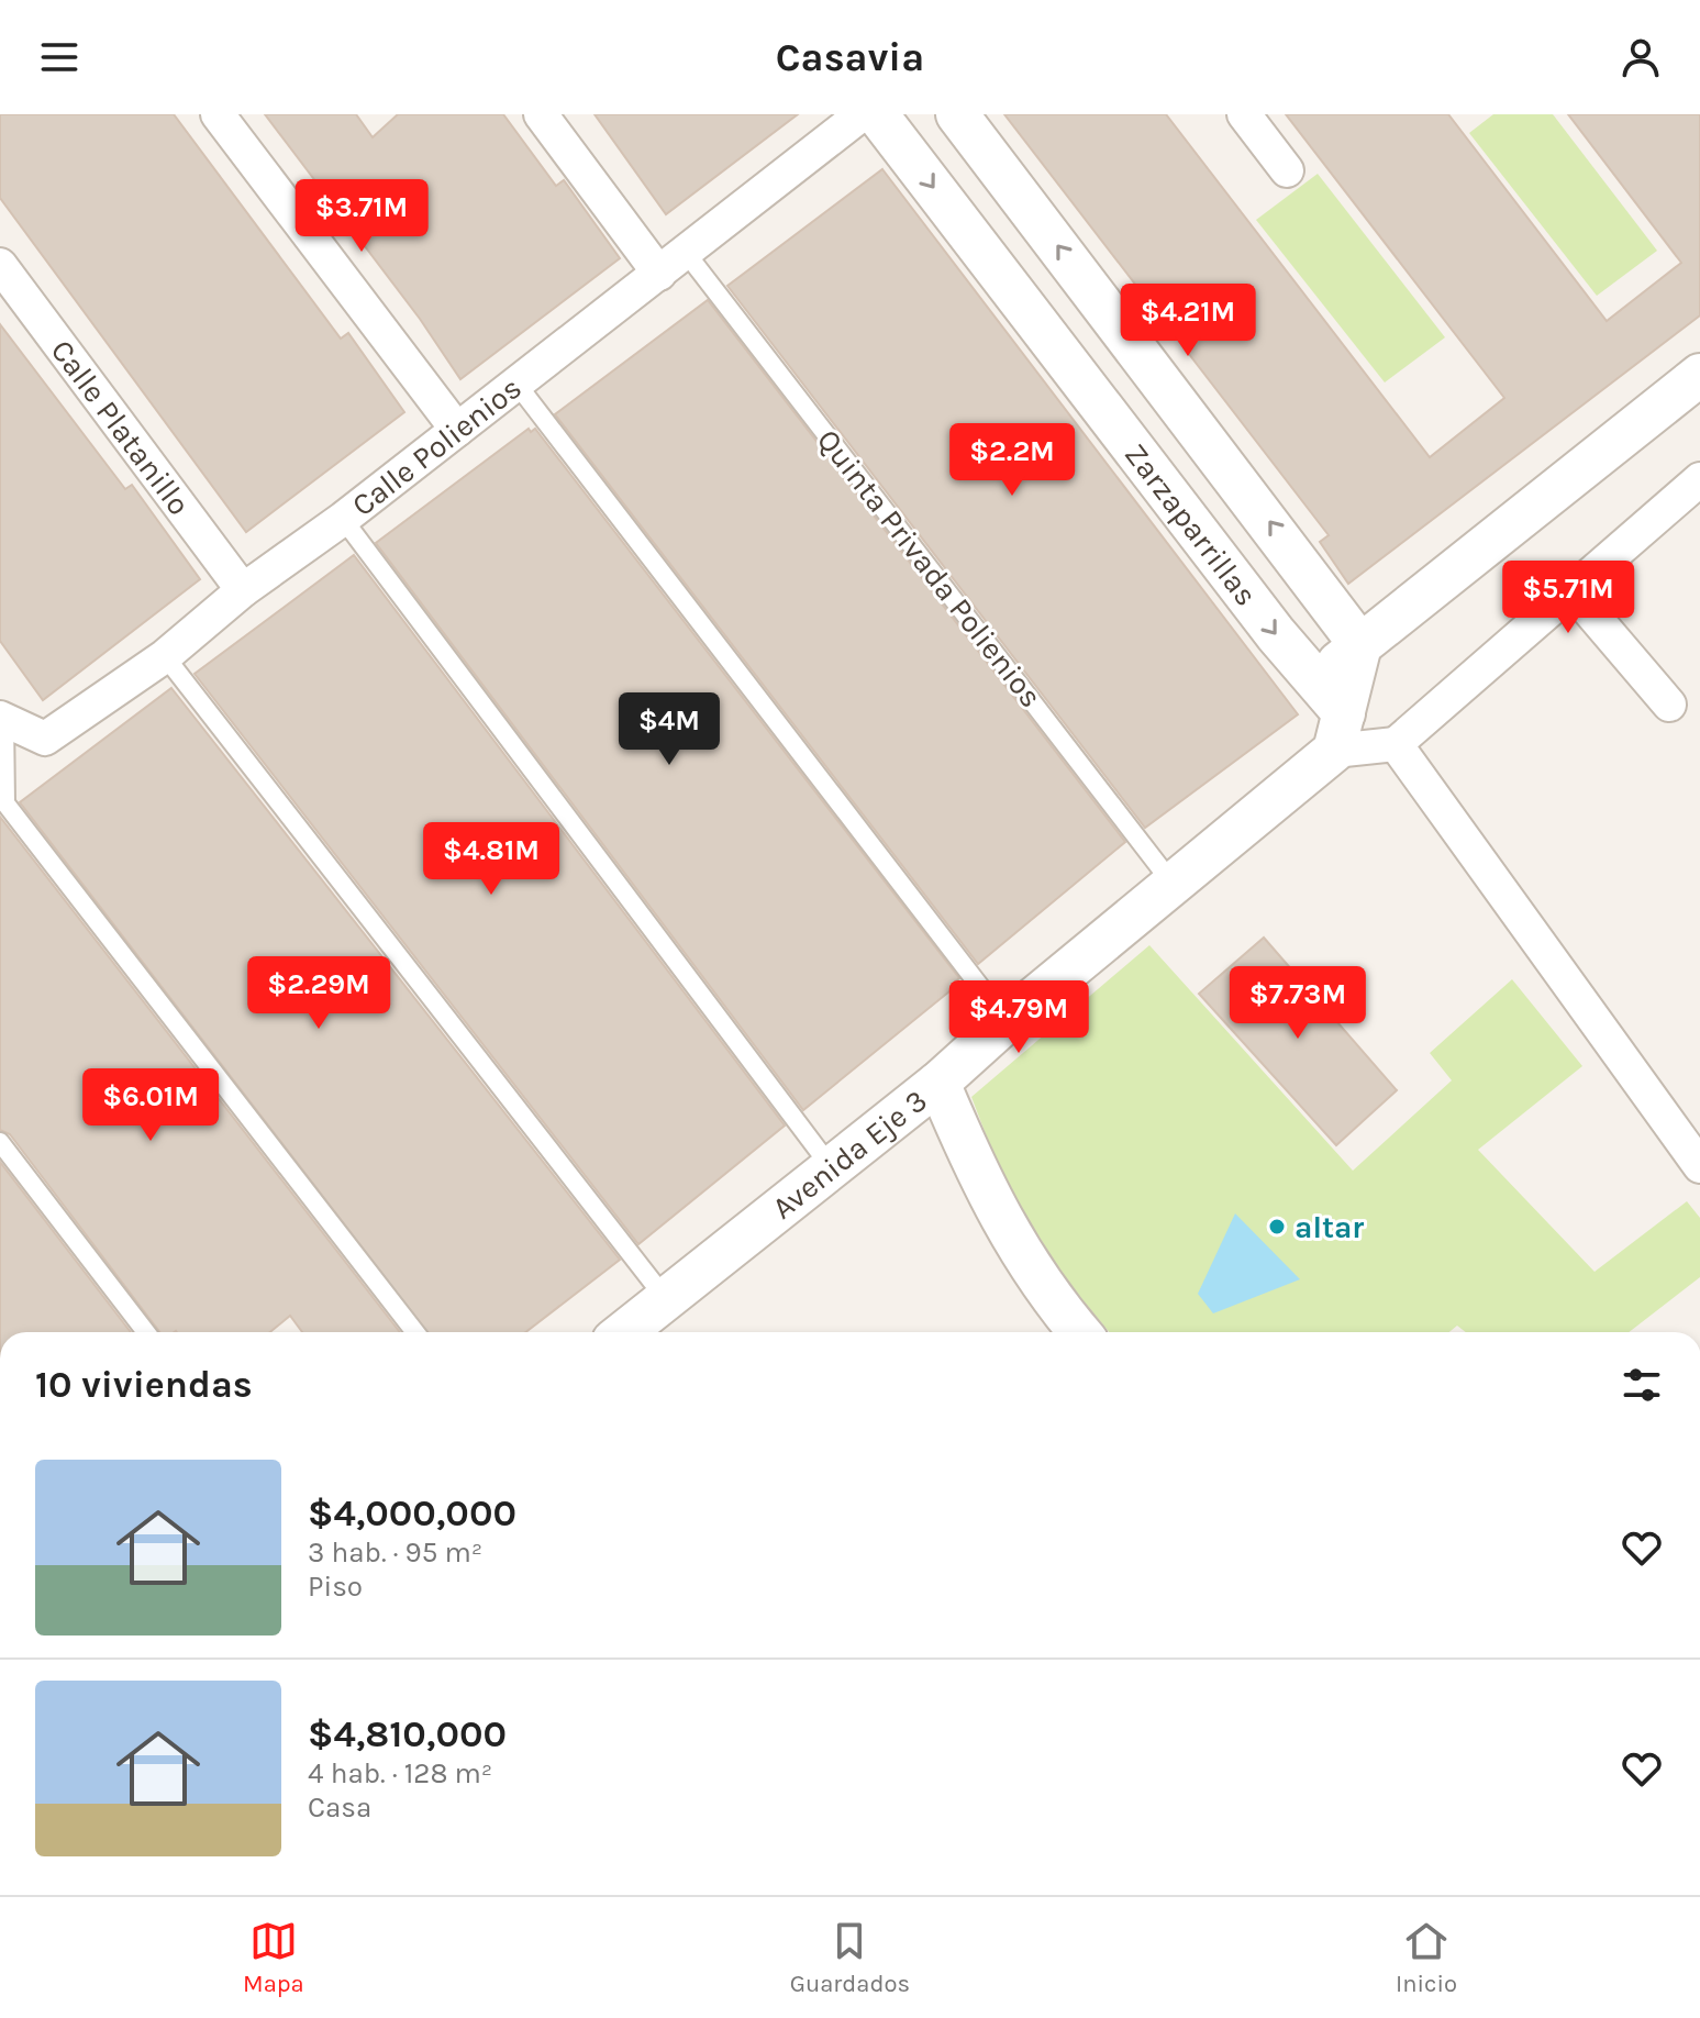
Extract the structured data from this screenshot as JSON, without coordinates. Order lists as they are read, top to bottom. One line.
{"streets":{"street":["Calle Platanillo","Calle Polienios","Zarzaparrillas","Avenida Eje 3"],"lane":["Quinta Privada Polienios"]},"crossings":[["Calle Platanillo","Calle Polienios"],["Calle Polienios","Quinta Privada Polienios"],["Quinta Privada Polienios","Avenida Eje 3"]],"places":["altar"],"page":{"header":"Casavia","price":["$3.71M","$4.21M","$2.2M","$5.71M","$4M","$4.81M","$2.29M","$7.73M","$4.79M","$6.01M"],"heading":"10 viviendas","list":[{"name":"$4,000,000","note":"3 hab. · 95 m² · Piso"},{"name":"$4,810,000","note":"4 hab. · 128 m² · Casa"}],"tabs":["Mapa","Guardados","Inicio"]}}
